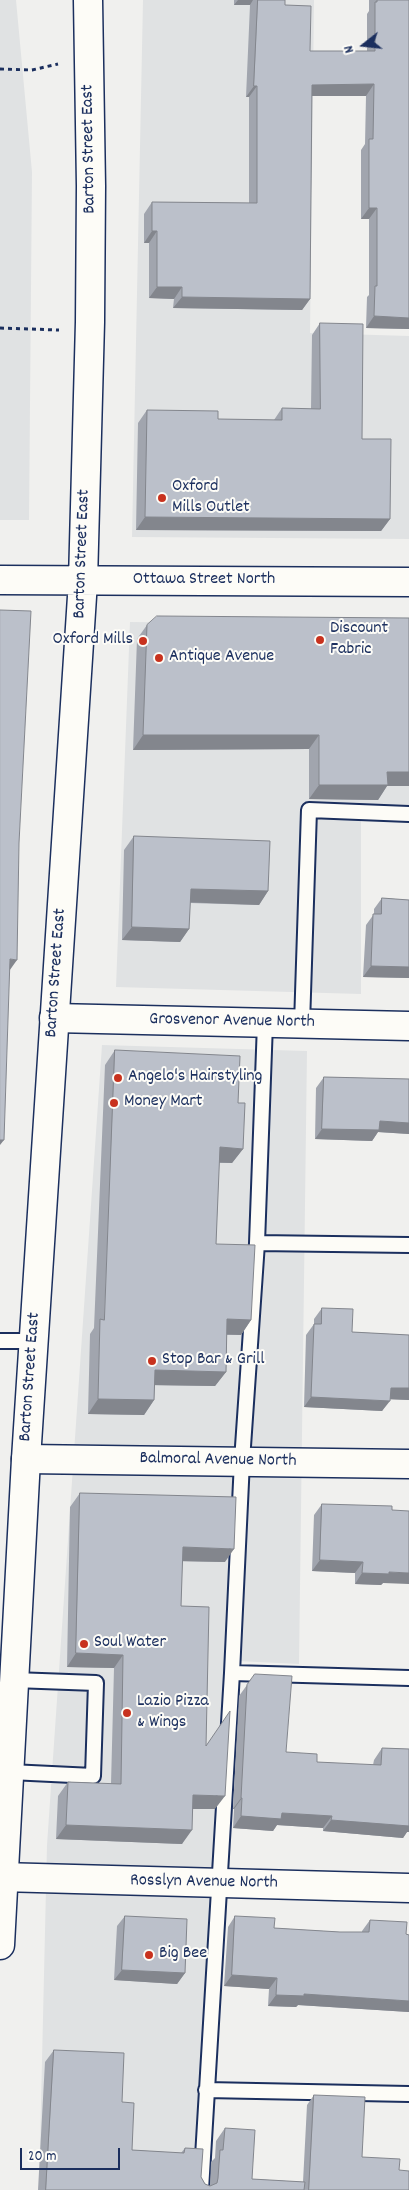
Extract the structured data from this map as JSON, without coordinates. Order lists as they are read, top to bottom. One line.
{"streets":{"main road":["Barton Street East","Ottawa Street North","Grosvenor Avenue North","Balmoral Avenue North","Rosslyn Avenue North"]},"crossings":[["Barton Street East","Ottawa Street North"],["Barton Street East","Grosvenor Avenue North"],["Barton Street East","Balmoral Avenue North"],["Barton Street East","Rosslyn Avenue North"]],"places":["Oxford Mills Outlet","Discount Fabric","Oxford Mills","Antique Avenue","Angelo's Hairstyling","Money Mart","Stop Bar & Grill","Soul Water","Lazio Pizza & Wings","Big Bee"],"scale_bar":"20 m","north":"left"}
